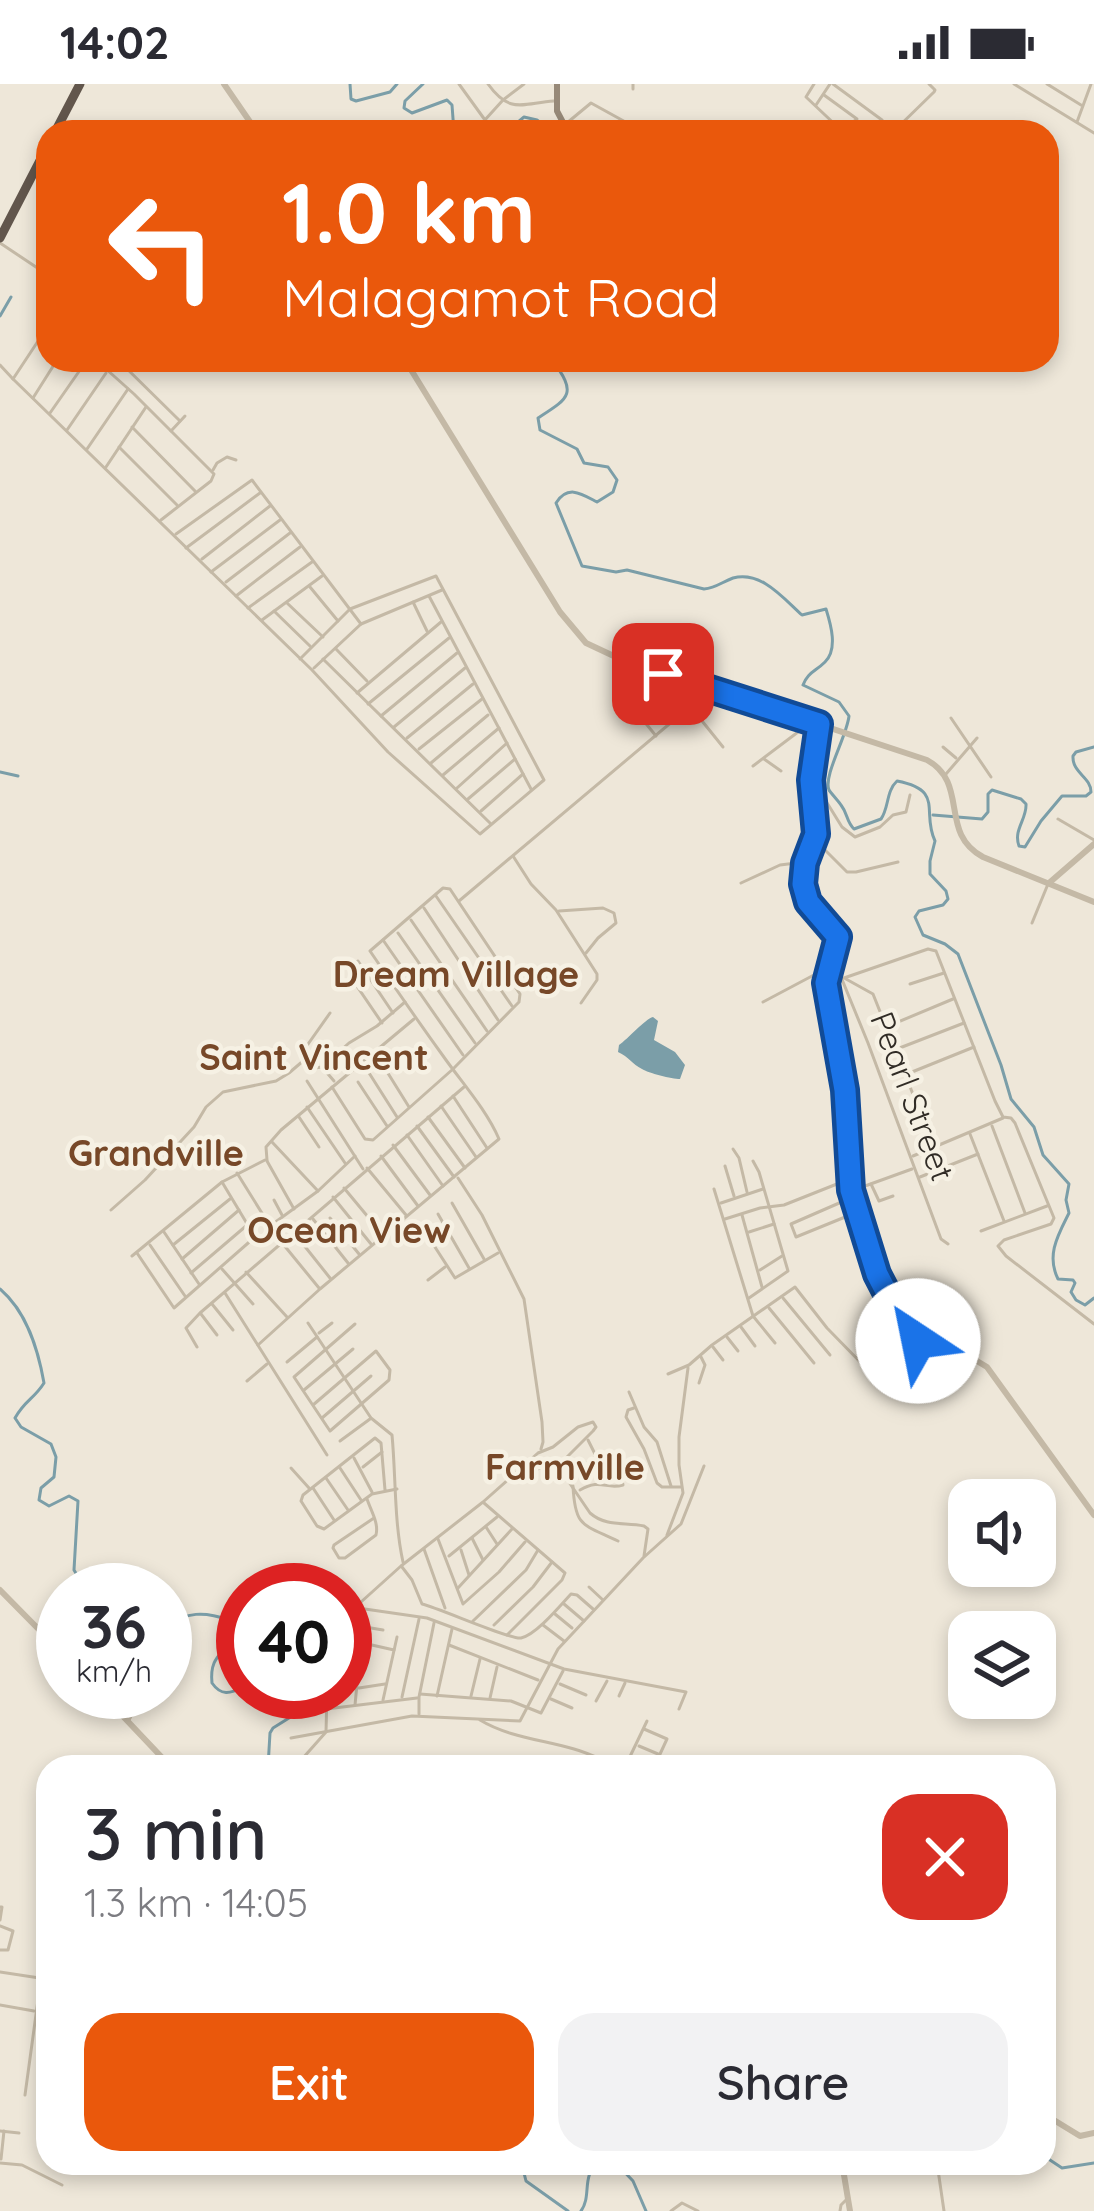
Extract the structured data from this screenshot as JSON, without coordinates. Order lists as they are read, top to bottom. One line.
{"streets":{"street":["Pearl Street"]},"districts":["Dream Village","Saint Vincent","Grandville","Ocean View","Farmville"],"page":{"status":"14:02","turn":["1.0 km","Malagamot Road"],"speed":"36 km/h","limit":"40","heading":["3 min","1.3 km · 14:05"],"buttons":["Exit","Share"]}}
